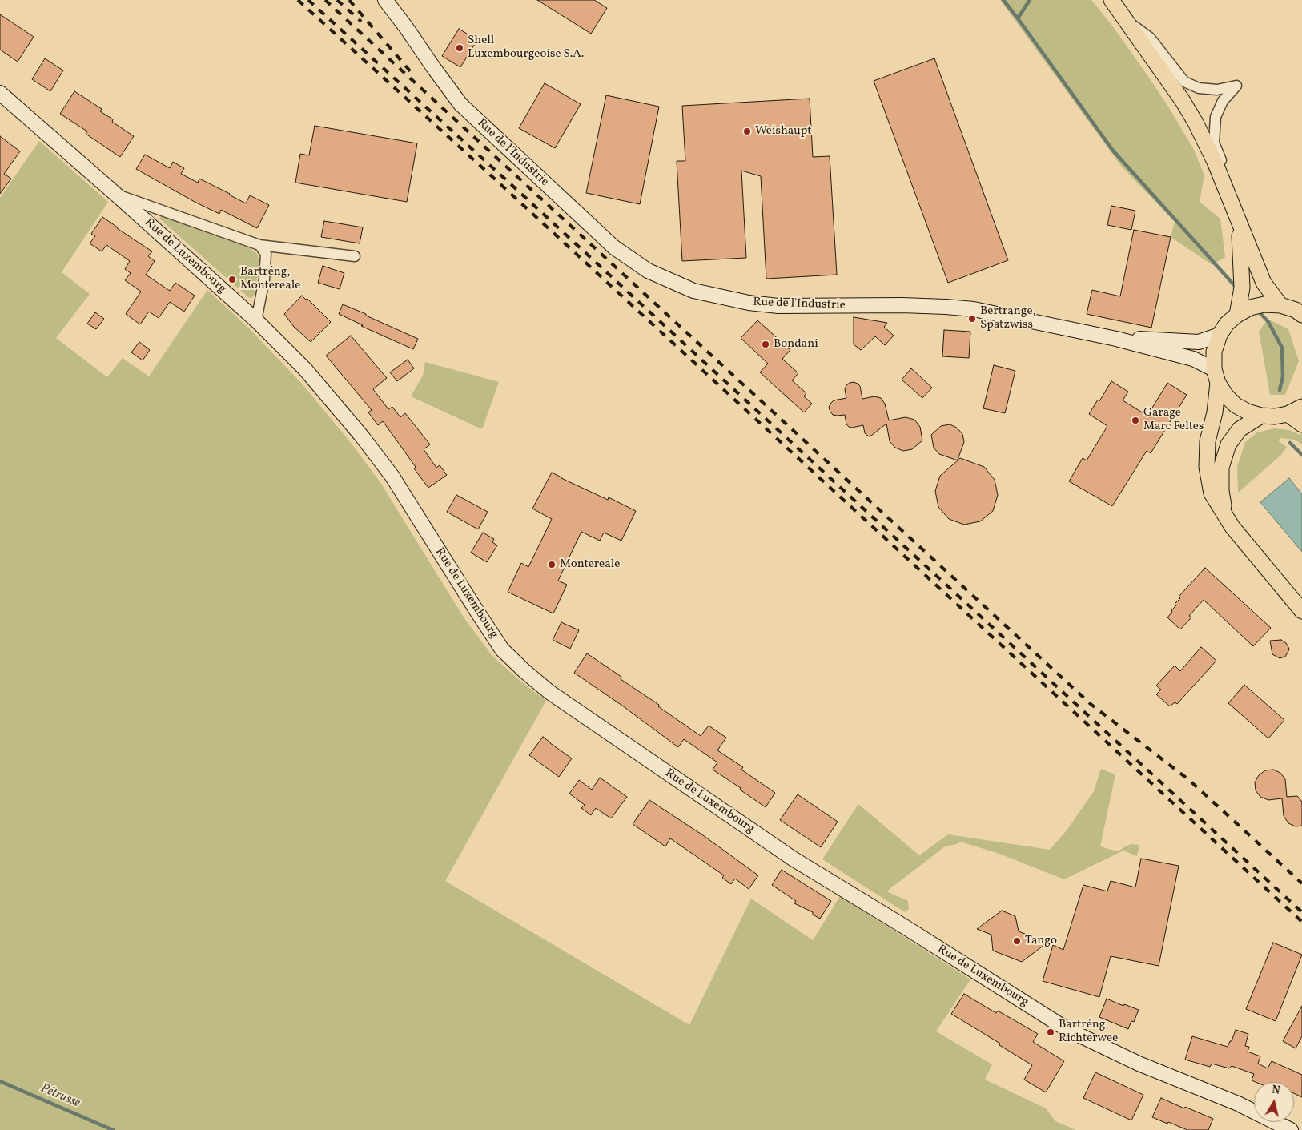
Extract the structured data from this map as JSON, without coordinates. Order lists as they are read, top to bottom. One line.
{"streets":{"main road":["Rue de l'Industrie","Rue de Luxembourg"]},"water":["Pétrusse"],"places":["Shell Luxembourgeoise S.A.","Weishaupt","Bartréng, Montereale","Bertrange, Spatzwiss","Bondani","Garage Marc Feltes","Montereale","Tango","Bartréng, Richterwee"],"north":"top"}
